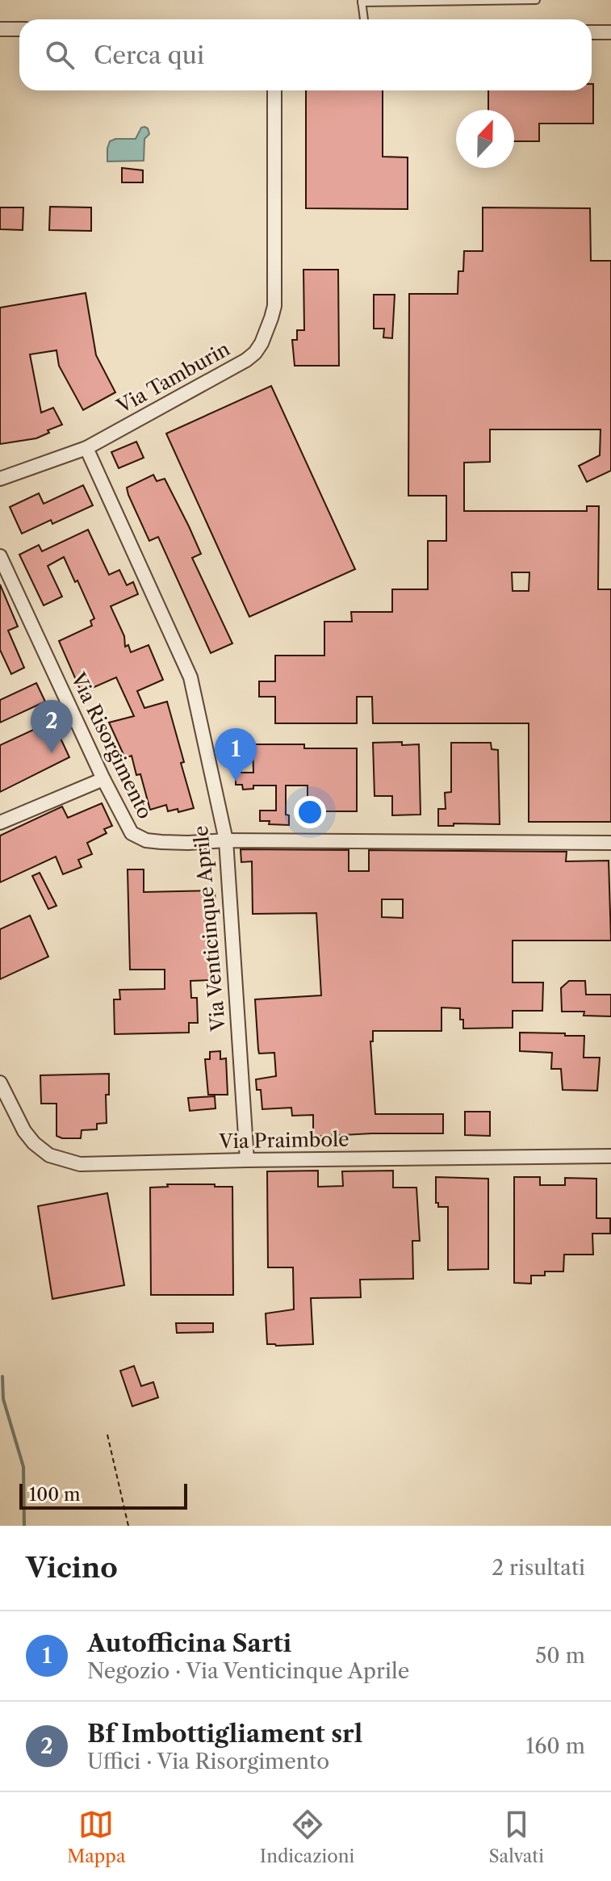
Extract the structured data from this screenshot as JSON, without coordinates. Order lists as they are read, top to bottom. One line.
{"streets":{"street":["Via Tamburin","Via Risorgimento","Via Venticinque Aprile","Via Praimbole"]},"crossings":[["Via Tamburin","Via Venticinque Aprile"],["Via Risorgimento","Via Venticinque Aprile"],["Via Venticinque Aprile","Via Praimbole"]],"scale_bar":"100 m","north":"top","page":{"search":"Cerca qui","pins":["2","1"],"scale":"100 m","heading":["Vicino","2 risultati"],"list":[{"mark":"1","name":"Autofficina Sarti","note":"Negozio · Via Venticinque Aprile","value":"50 m"},{"mark":"2","name":"Bf Imbottigliament srl","note":"Uffici · Via Risorgimento","value":"160 m"}],"nav":["Mappa","Indicazioni","Salvati"]}}
